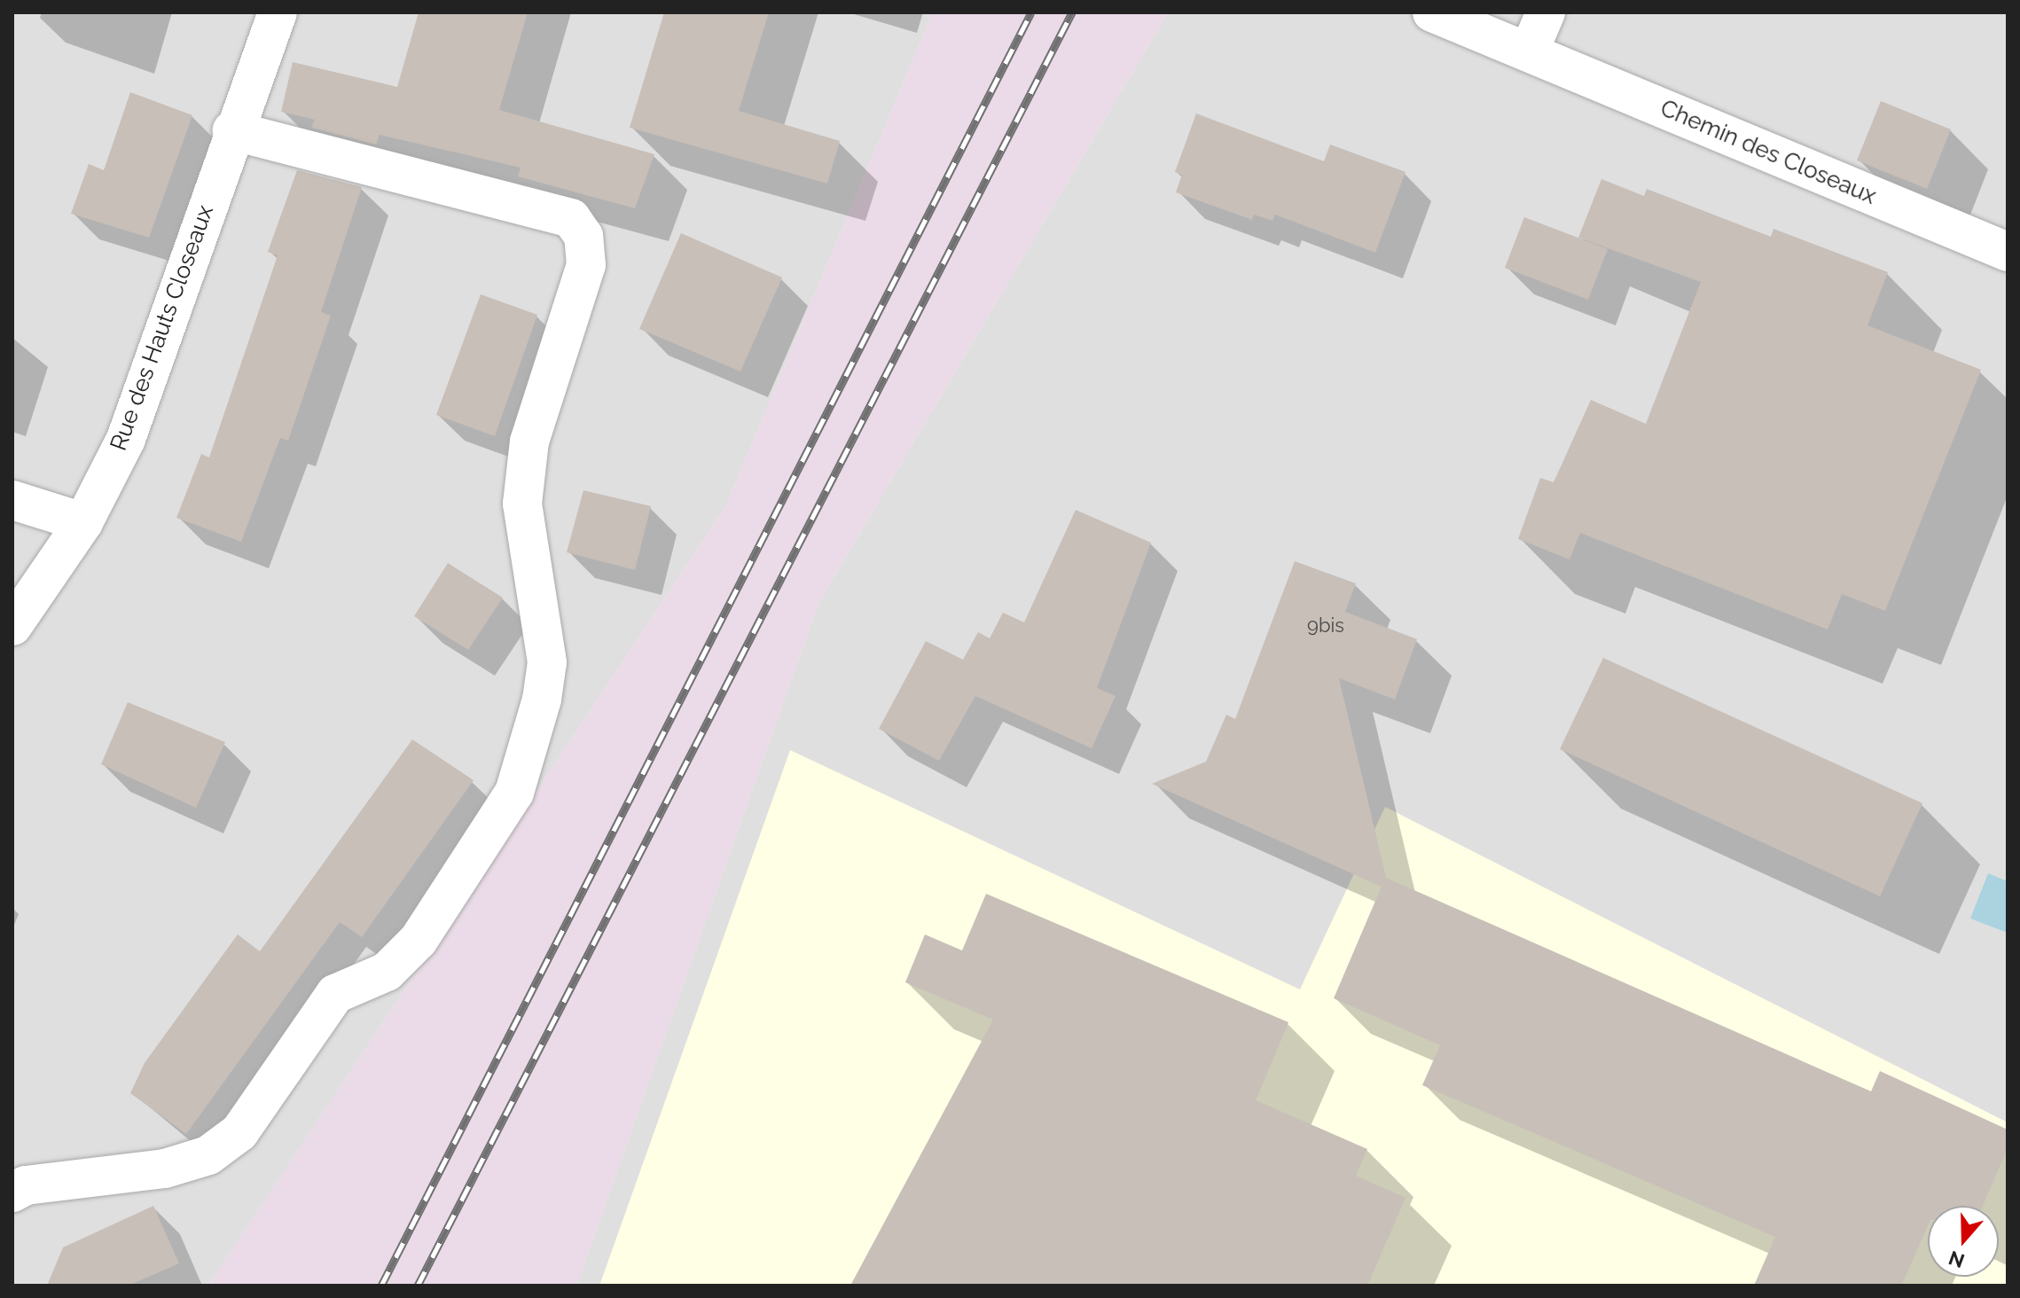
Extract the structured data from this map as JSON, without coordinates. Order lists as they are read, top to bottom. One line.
{"streets":{"street":["Chemin des Closeaux","Rue des Hauts Closeaux"]},"house_numbers":["9bis"],"north":"bottom"}
